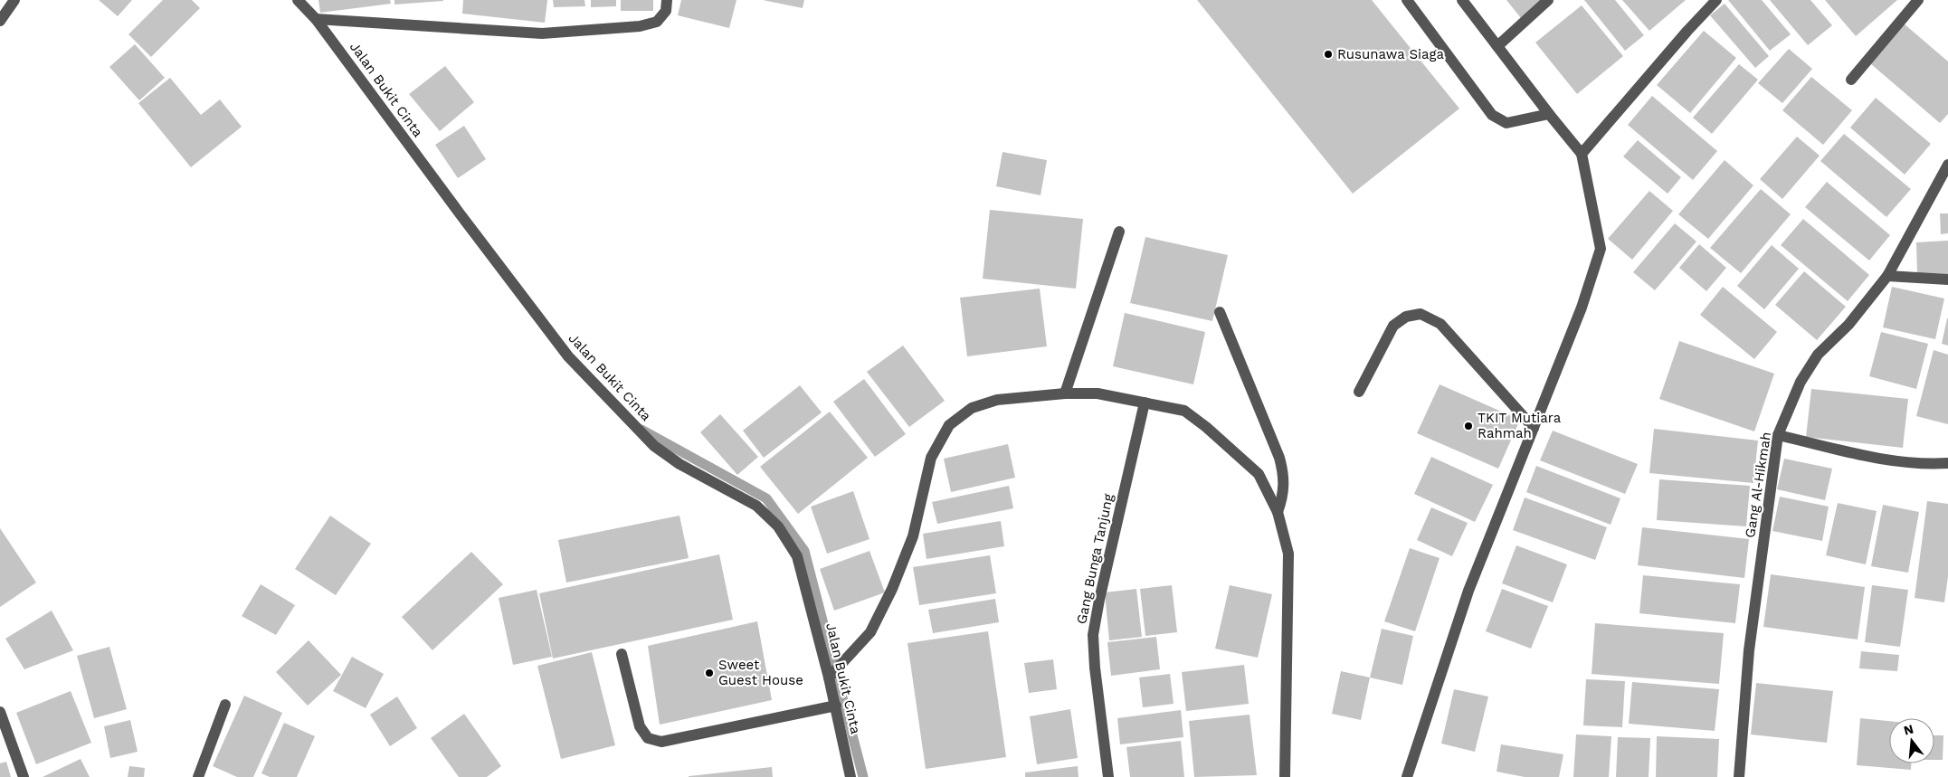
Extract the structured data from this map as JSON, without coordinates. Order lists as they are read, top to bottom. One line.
{"streets":{"street":["Jalan Bukit Cinta","Gang Al-Hikmah","Gang Bunga Tanjung"]},"places":["Rusunawa Siaga","TKIT Mutiara Rahmah","Sweet Guest House"],"north":"top"}
